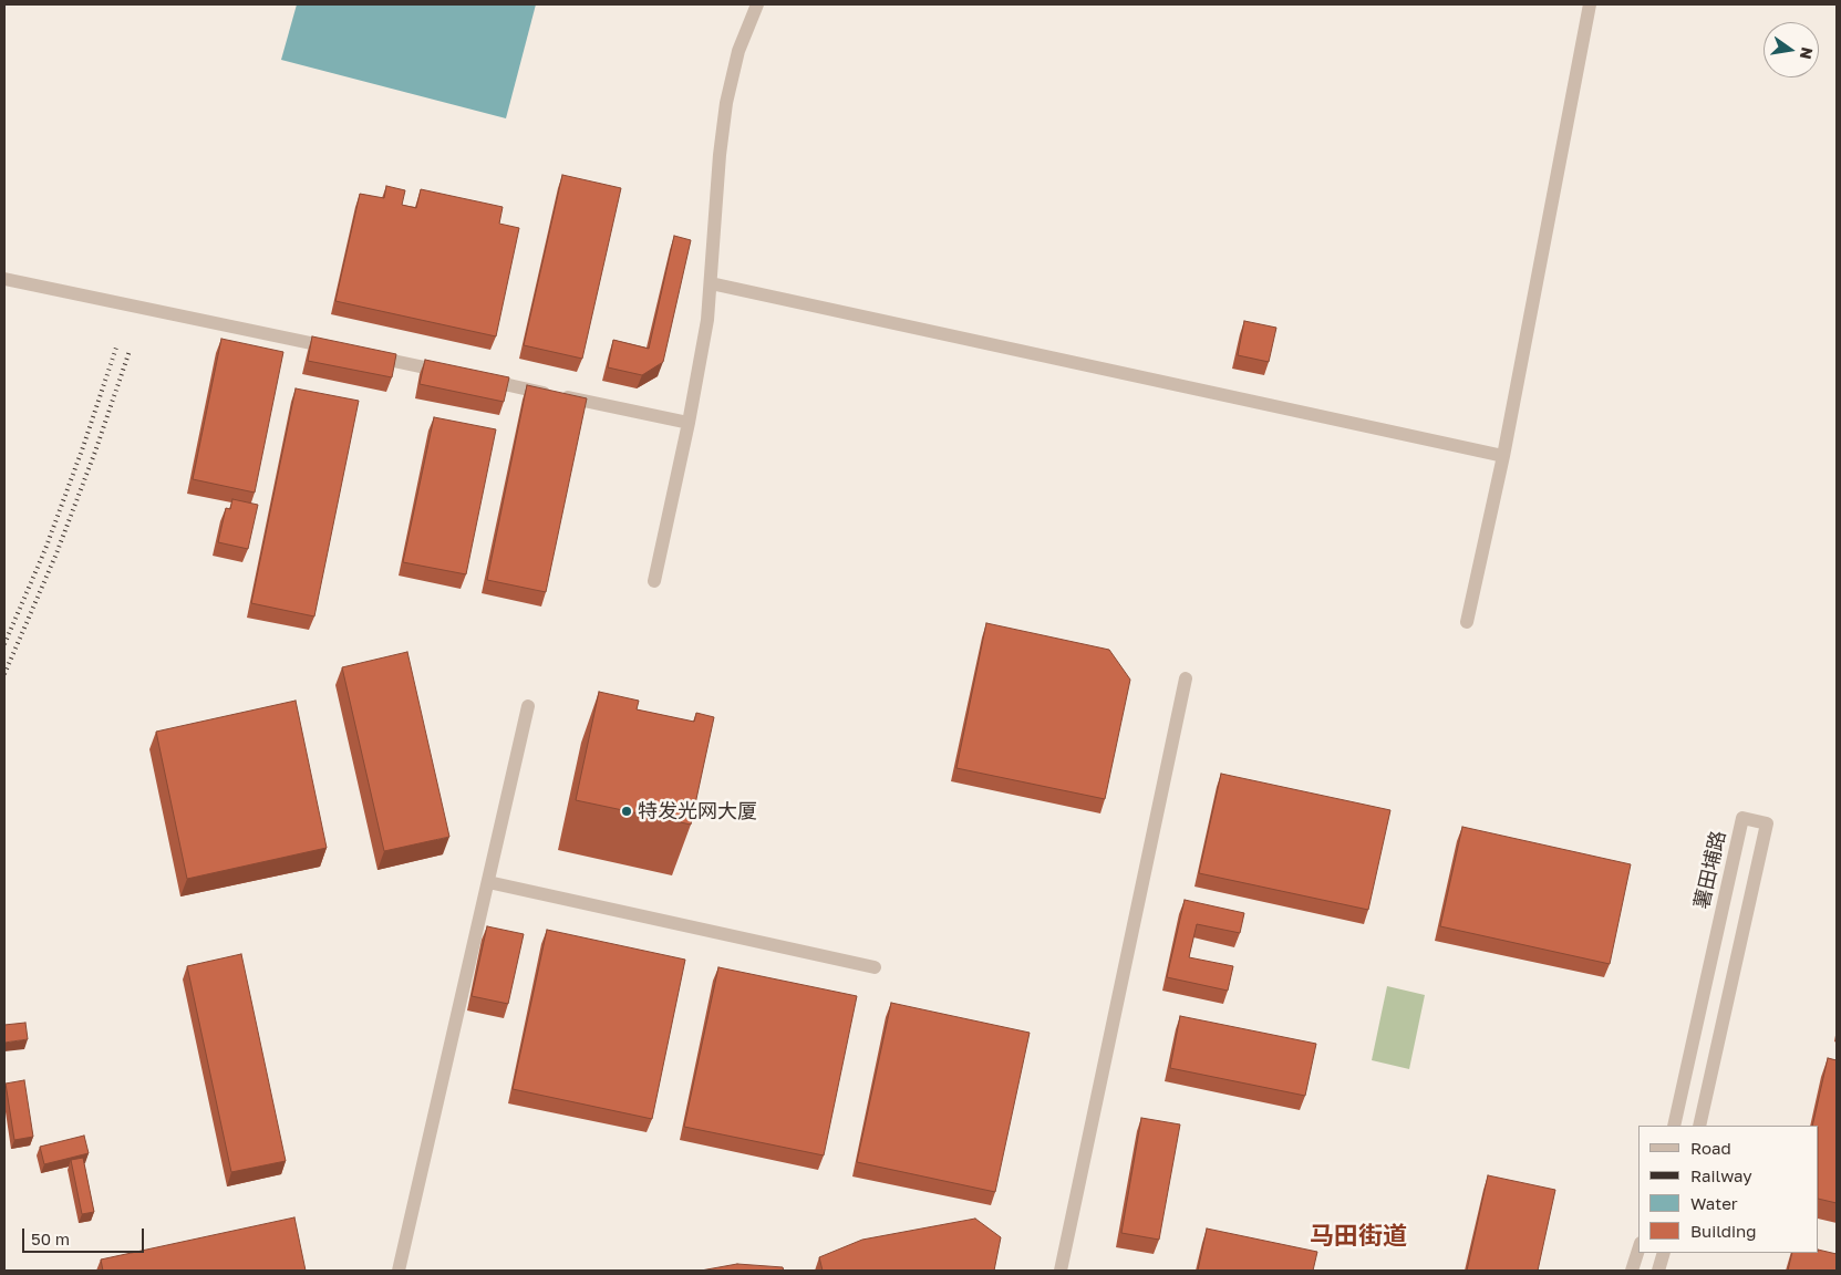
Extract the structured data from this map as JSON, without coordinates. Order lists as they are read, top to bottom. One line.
{"streets":{"street":["薯田埔路"]},"districts":["马田街道"],"places":["特发光网大厦"],"legend":["Road","Railway","Water","Building"],"scale_bar":"50 m","north":"right"}
